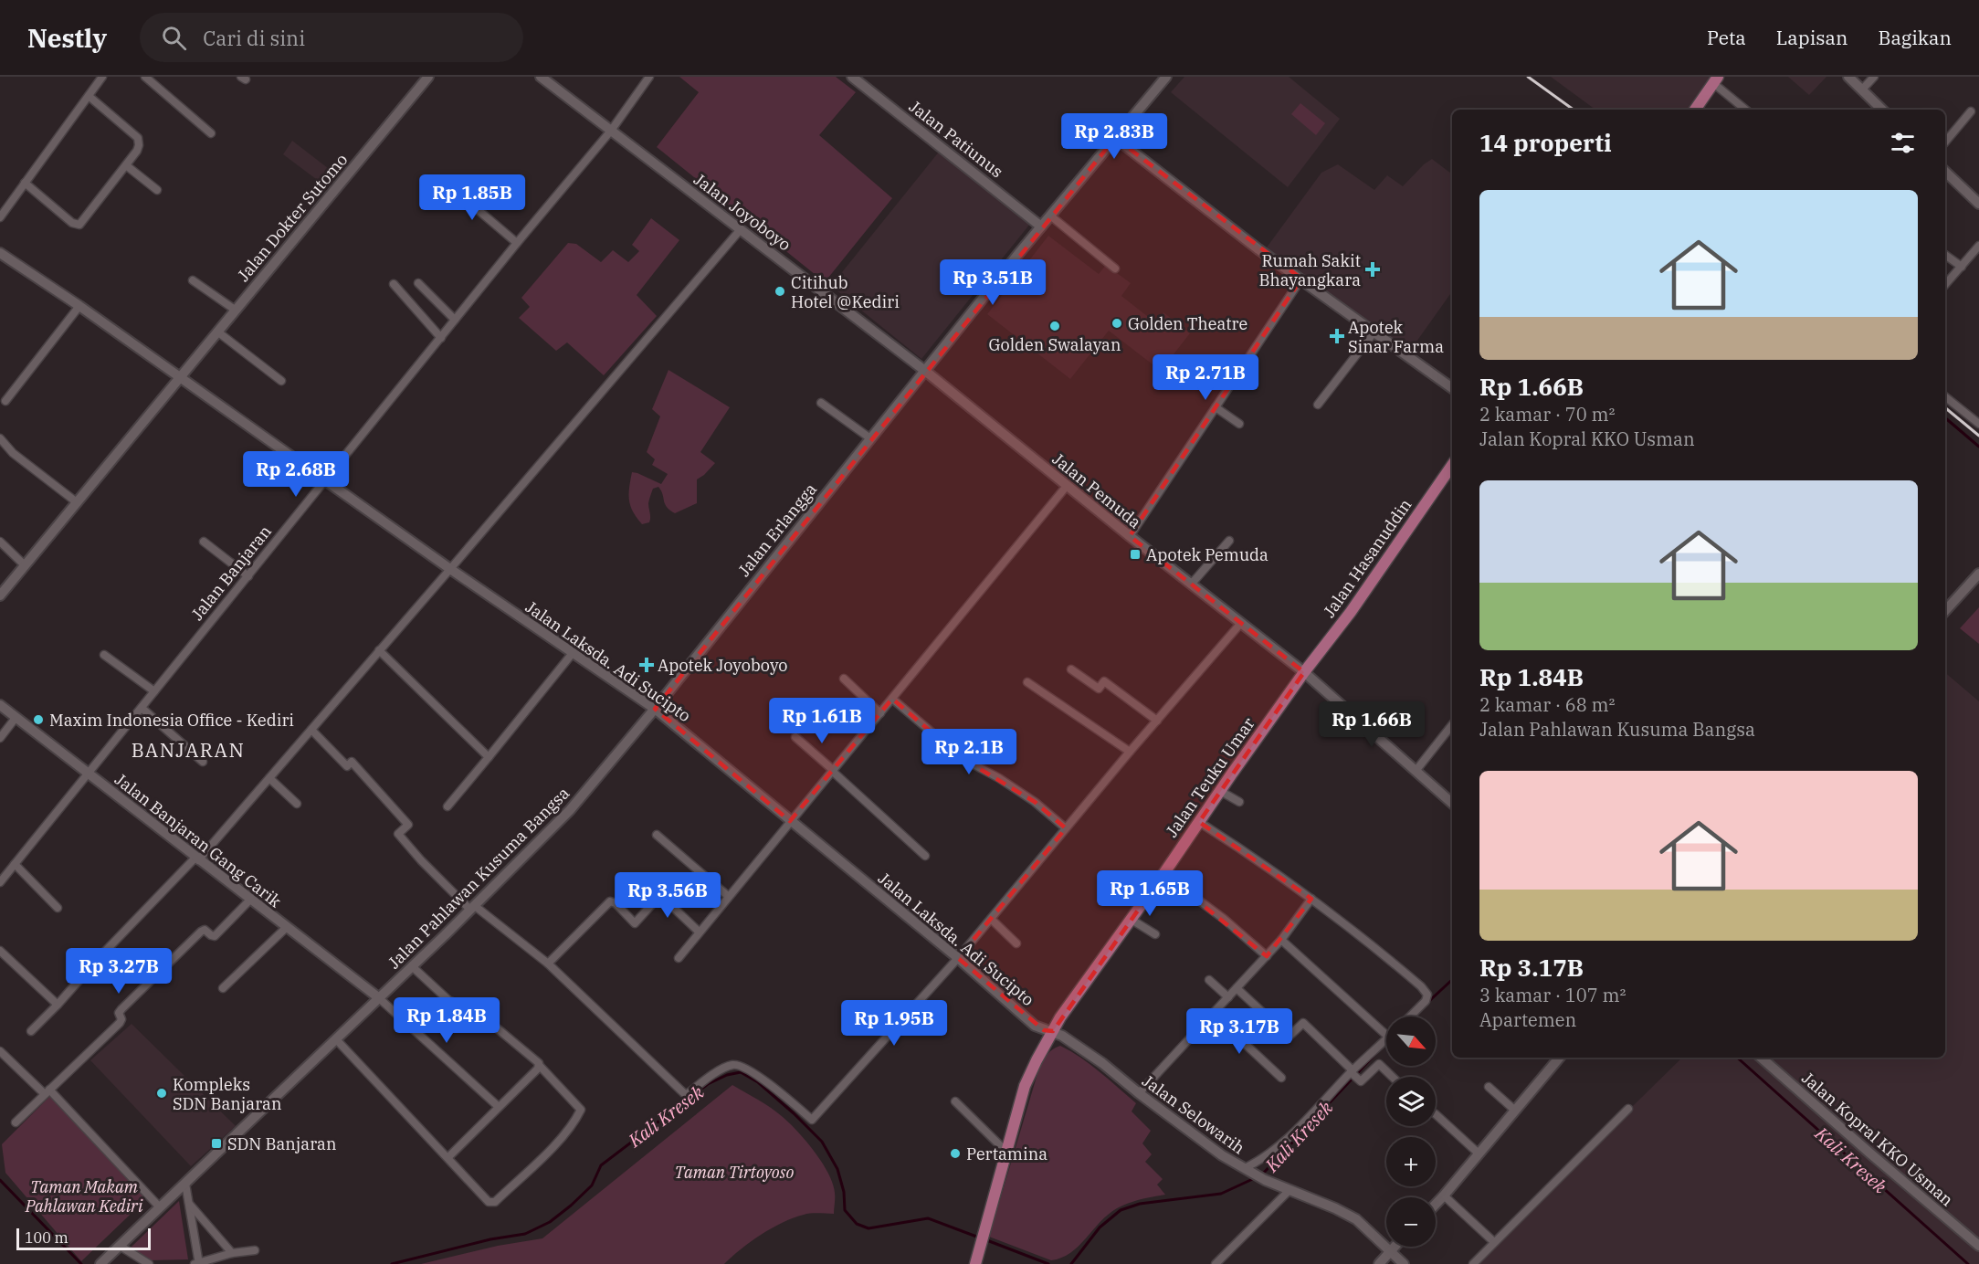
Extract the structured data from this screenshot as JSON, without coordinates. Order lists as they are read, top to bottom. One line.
{"streets":{"main road":["Jalan Hasanuddin","Jalan Teuku Umar"],"street":["Jalan Patiunus","Jalan Joyoboyo","Jalan Dokter Sutomo","Jalan Pemuda","Jalan Erlangga","Jalan Banjaran","Jalan Laksda. Adi Sucipto","Jalan Banjaran Gang Carik","Jalan Pahlawan Kusuma Bangsa","Jalan Selowarih","Jalan Kopral KKO Usman"]},"crossings":[["Jalan Patiunus","Jalan Erlangga"],["Jalan Joyoboyo","Jalan Pemuda"],["Jalan Joyoboyo","Jalan Erlangga"],["Jalan Joyoboyo","Jalan Banjaran"],["Jalan Dokter Sutomo","Jalan Laksda. Adi Sucipto"],["Jalan Pemuda","Jalan Erlangga"],["Jalan Pemuda","Jalan Hasanuddin"],["Jalan Pemuda","Jalan Teuku Umar"],["Jalan Erlangga","Jalan Laksda. Adi Sucipto"],["Jalan Erlangga","Jalan Pahlawan Kusuma Bangsa"],["Jalan Hasanuddin","Jalan Teuku Umar"],["Jalan Banjaran","Jalan Laksda. Adi Sucipto"],["Jalan Banjaran","Jalan Banjaran Gang Carik"],["Jalan Laksda. Adi Sucipto","Jalan Teuku Umar"],["Jalan Laksda. Adi Sucipto","Jalan Pahlawan Kusuma Bangsa"],["Jalan Laksda. Adi Sucipto","Jalan Selowarih"],["Jalan Teuku Umar","Jalan Selowarih"],["Jalan Banjaran Gang Carik","Jalan Pahlawan Kusuma Bangsa"]],"districts":["BANJARAN"],"water":["Kali Kresek"],"parks":["Taman Tirtoyoso","Taman Makam Pahlawan Kediri"],"places":{"health":["Rumah Sakit Bhayangkara","Apotek Sinar Farma","Apotek Joyoboyo"],"other":["Citihub Hotel @Kediri","Golden Theatre","Golden Swalayan","Maxim Indonesia Office - Kediri","Kompleks SDN Banjaran","Pertamina"],"transit":["Apotek Pemuda","SDN Banjaran"]},"scale_bar":"100 m","north":"bottom right","page":{"header":"Nestly","search":"Cari di sini","nav":["Peta","Lapisan","Bagikan"],"heading":"14 properti","price":["Rp 2.83B","Rp 1.85B","Rp 3.51B","Rp 2.71B","Rp 2.68B","Rp 1.61B","Rp 1.66B","Rp 2.1B","Rp 1.65B","Rp 3.56B","Rp 3.27B","Rp 1.84B","Rp 1.95B","Rp 3.17B"],"list":[{"name":"Rp 1.66B","note":"2 kamar · 70 m² · Jalan Kopral KKO Usman"},{"name":"Rp 1.84B","note":"2 kamar · 68 m² · Jalan Pahlawan Kusuma Bangsa"},{"name":"Rp 3.17B","note":"3 kamar · 107 m² · Apartemen"}],"map_buttons":["+","−"],"scale":"100 m"}}
